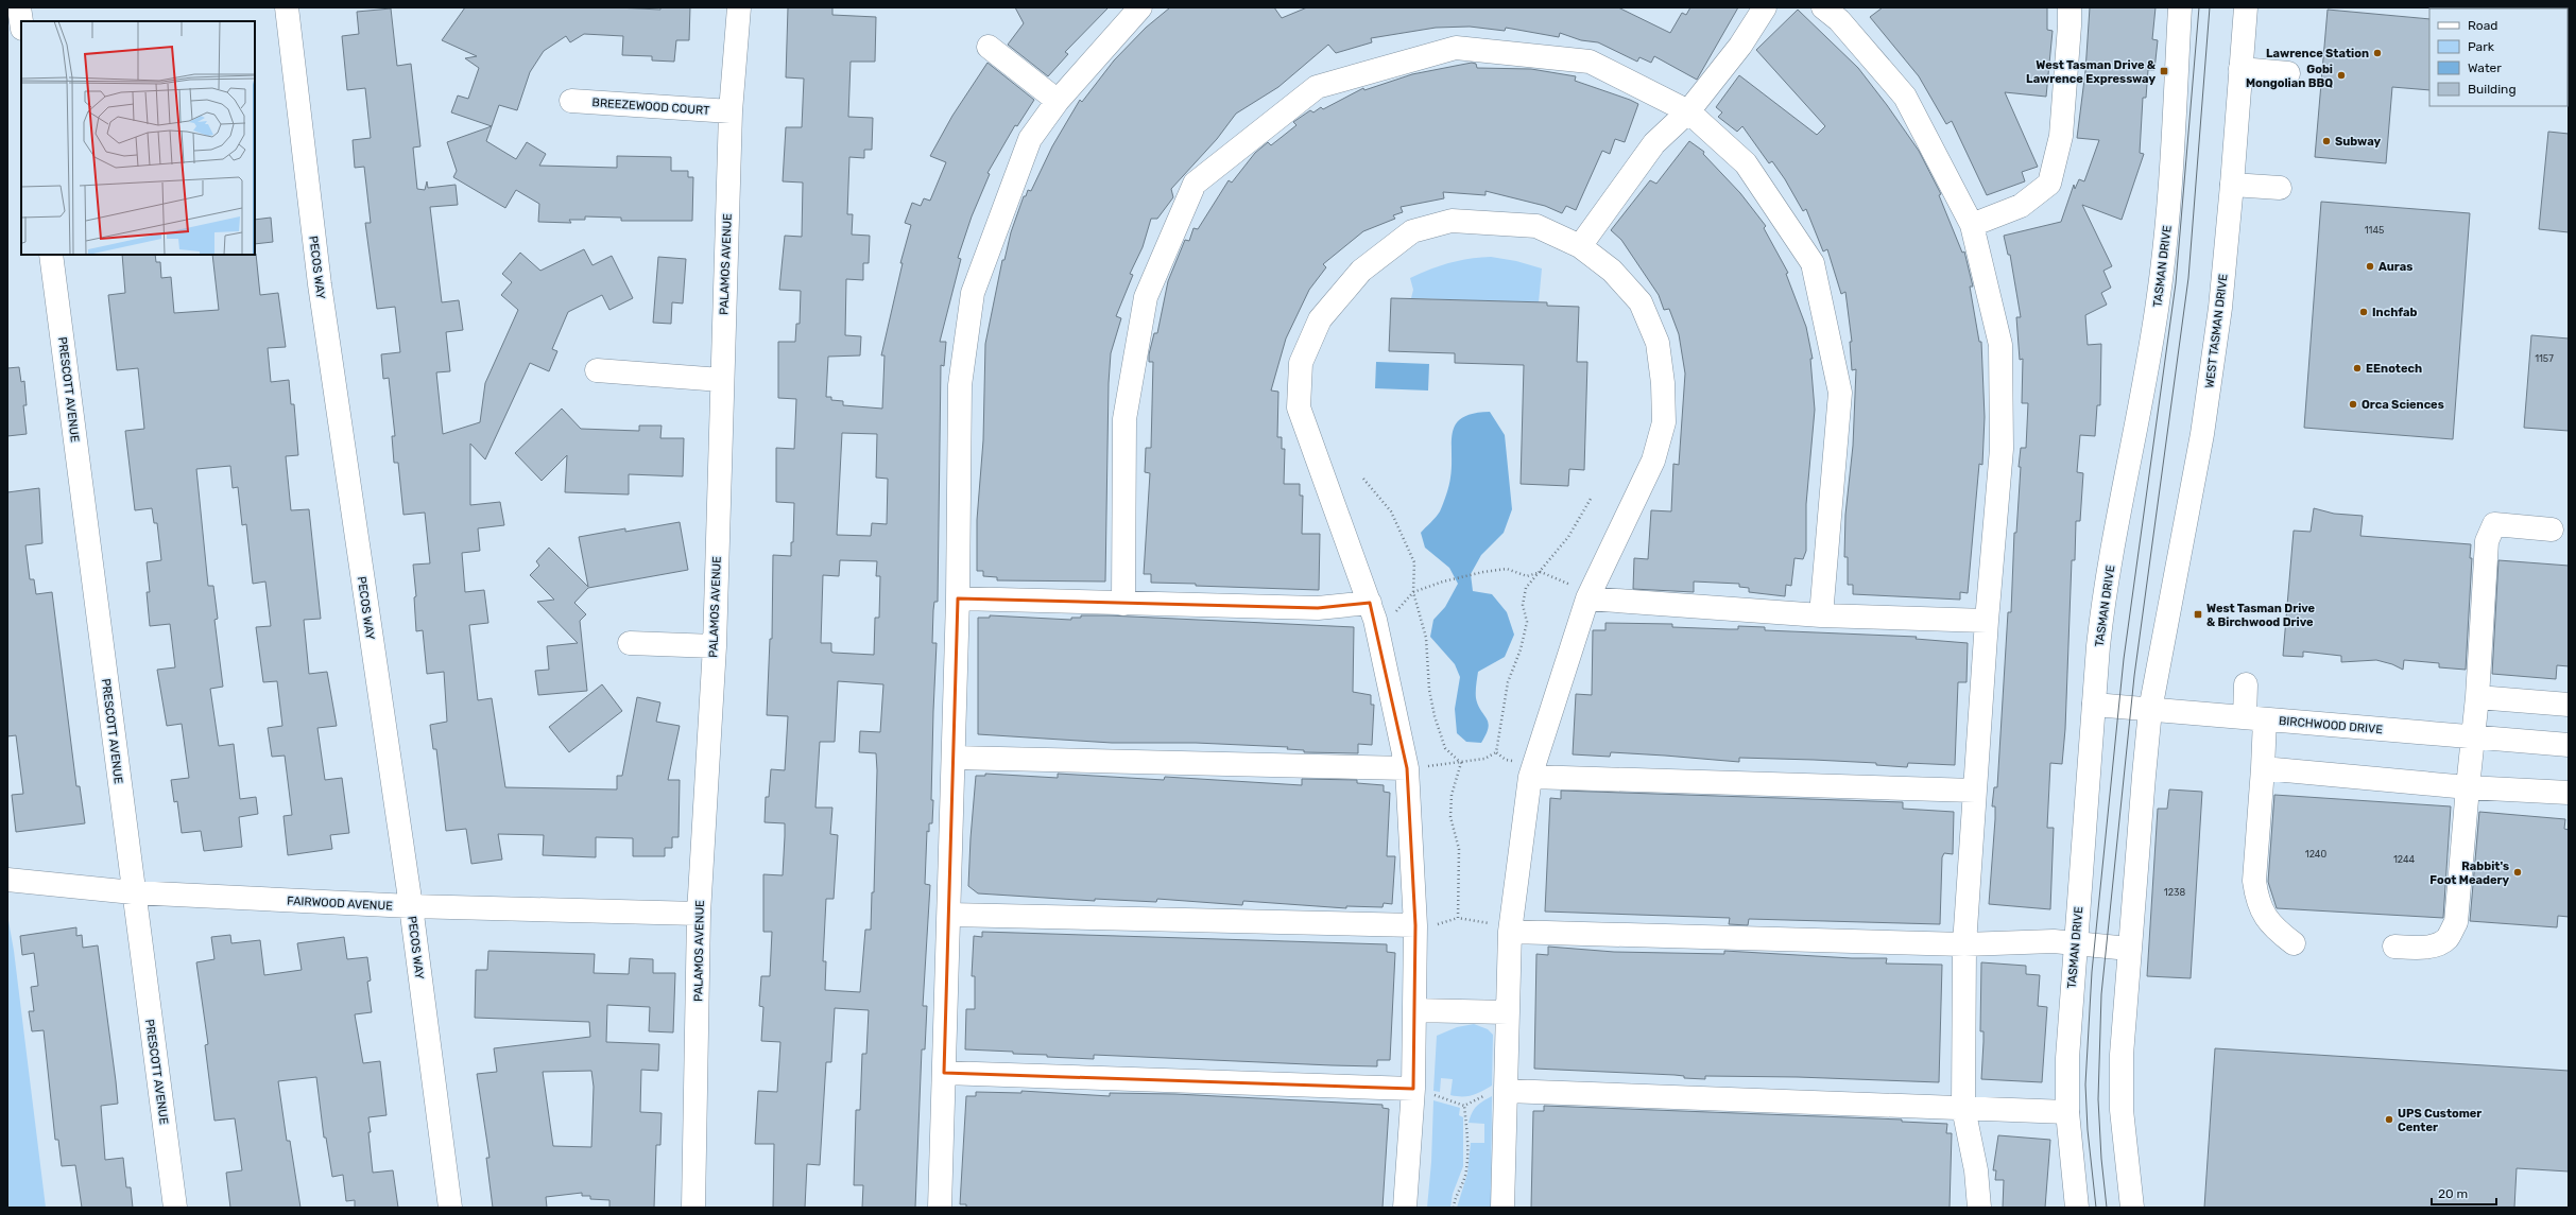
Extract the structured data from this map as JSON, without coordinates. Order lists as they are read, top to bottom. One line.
{"streets":{"street":["BREEZEWOOD COURT","PALAMOS AVENUE","TASMAN DRIVE","PECOS WAY","WEST TASMAN DRIVE","PRESCOTT AVENUE","BIRCHWOOD DRIVE","FAIRWOOD AVENUE"]},"crossings":[["BREEZEWOOD COURT","PALAMOS AVENUE"],["PALAMOS AVENUE","FAIRWOOD AVENUE"],["TASMAN DRIVE","BIRCHWOOD DRIVE"],["PECOS WAY","FAIRWOOD AVENUE"],["WEST TASMAN DRIVE","BIRCHWOOD DRIVE"],["PRESCOTT AVENUE","FAIRWOOD AVENUE"]],"places":{"other":["Lawrence Station","Gobi Mongolian BBQ","Subway","Auras","Inchfab","EEnotech","Orca Sciences","Rabbit's Foot Meadery","UPS Customer Center"],"transit":["West Tasman Drive & Lawrence Expressway","West Tasman Drive & Birchwood Drive"]},"house_numbers":["1145","1157","1240","1244","1238"],"legend":["Road","Park","Water","Building"],"scale_bar":"20 m"}
